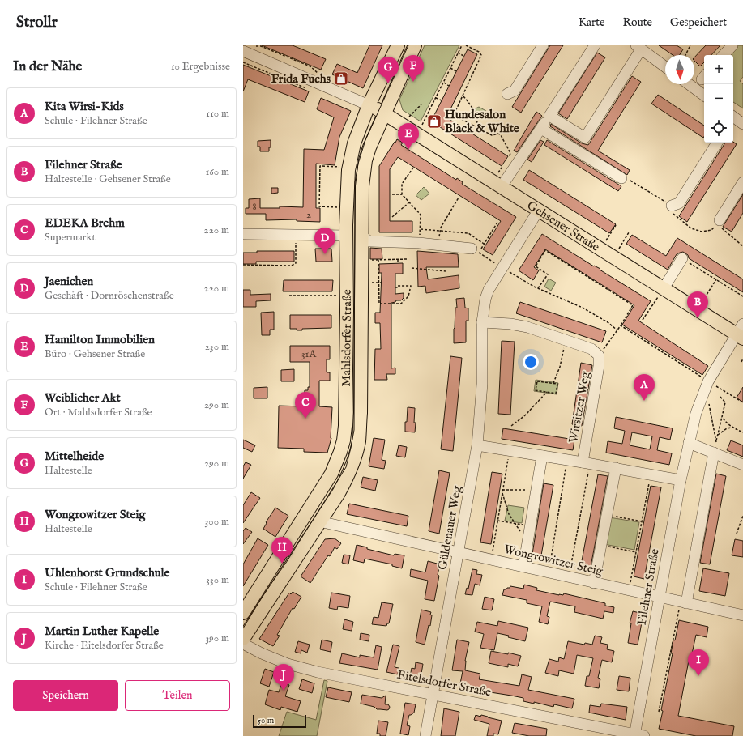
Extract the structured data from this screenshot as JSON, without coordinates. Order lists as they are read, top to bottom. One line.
{"streets":{"main road":["Gehsener Straße","Mahlsdorfer Straße"],"street":["Wirsitzer Weg","Güldenauer Weg","Wongrowitzer Steig","Filehner Straße","Eitelsdorfer Straße"]},"crossings":[["Gehsener Straße","Mahlsdorfer Straße"],["Gehsener Straße","Güldenauer Weg"],["Gehsener Straße","Filehner Straße"],["Mahlsdorfer Straße","Wongrowitzer Steig"],["Wirsitzer Weg","Güldenauer Weg"],["Wirsitzer Weg","Filehner Straße"],["Güldenauer Weg","Wongrowitzer Steig"],["Güldenauer Weg","Eitelsdorfer Straße"],["Wongrowitzer Steig","Filehner Straße"],["Filehner Straße","Eitelsdorfer Straße"]],"places":{"shop":["Frida Fuchs","Hundesalon Black & White"]},"house_numbers":["8","2","31A"],"scale_bar":"50 m","north":"bottom","page":{"header":"Strollr","nav":["Karte","Route","Gespeichert"],"heading":["In der Nähe","10 Ergebnisse"],"map_buttons":["+","−"],"pins":["F","G","E","D","B","A","C","H","I","J"],"list":[{"mark":"A","name":"Kita Wirsi-Kids","note":"Schule · Filehner Straße","value":"110 m"},{"mark":"B","name":"Filehner Straße","note":"Haltestelle · Gehsener Straße","value":"160 m"},{"mark":"C","name":"EDEKA Brehm","note":"Supermarkt","value":"220 m"},{"mark":"D","name":"Jaenichen","note":"Geschäft · Dornröschenstraße","value":"220 m"},{"mark":"E","name":"Hamilton Immobilien","note":"Büro · Gehsener Straße","value":"230 m"},{"mark":"F","name":"Weiblicher Akt","note":"Ort · Mahlsdorfer Straße","value":"290 m"},{"mark":"G","name":"Mittelheide","note":"Haltestelle","value":"290 m"},{"mark":"H","name":"Wongrowitzer Steig","note":"Haltestelle","value":"300 m"},{"mark":"I","name":"Uhlenhorst Grundschule","note":"Schule · Filehner Straße","value":"330 m"},{"mark":"J","name":"Martin Luther Kapelle","note":"Kirche · Eitelsdorfer Straße","value":"390 m"}],"buttons":["Speichern","Teilen"],"scale":"50 m"}}
